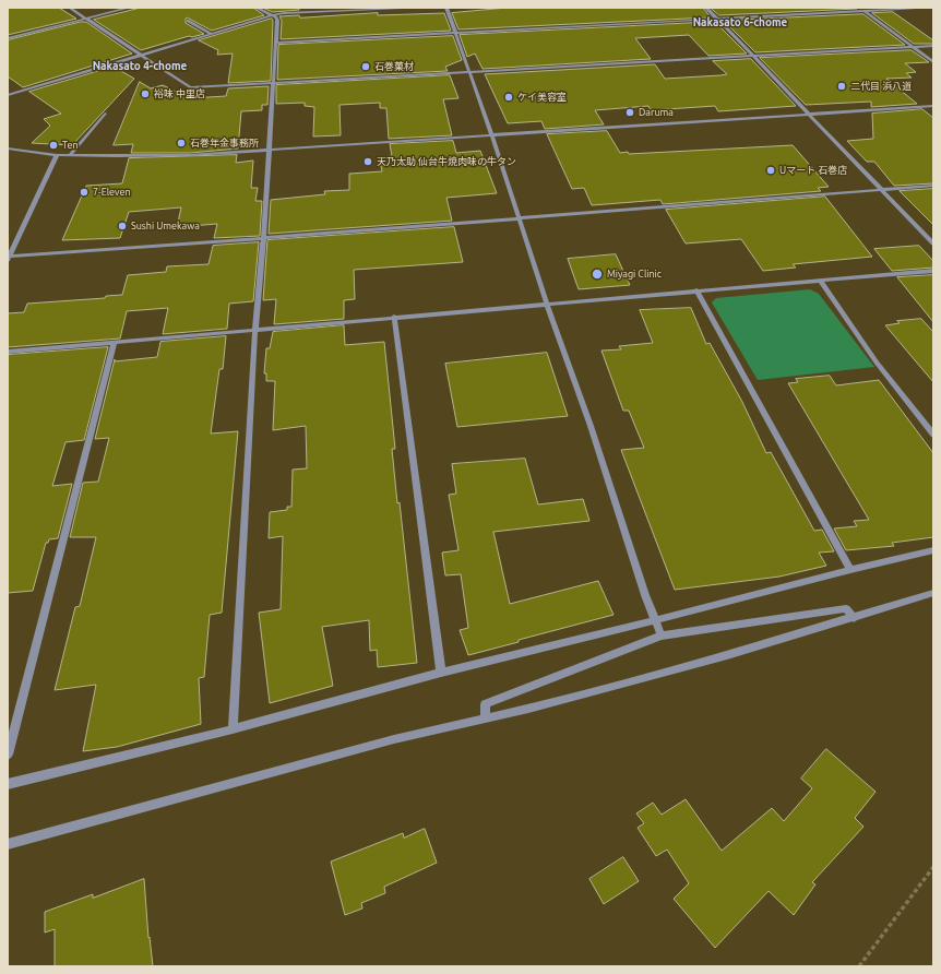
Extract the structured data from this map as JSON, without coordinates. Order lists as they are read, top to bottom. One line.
{"districts":["Nakasato 6-chome","Nakasato 4-chome"],"places":["石巻菓材","二代目 浜八道","裕味 中里店","ケイ美容室","Daruma","石巻年金事務所","Ten","天乃太助 仙台牛焼肉味の牛タン","Uマート 石巻店","7-Eleven","Sushi Umekawa","Miyagi Clinic"]}
